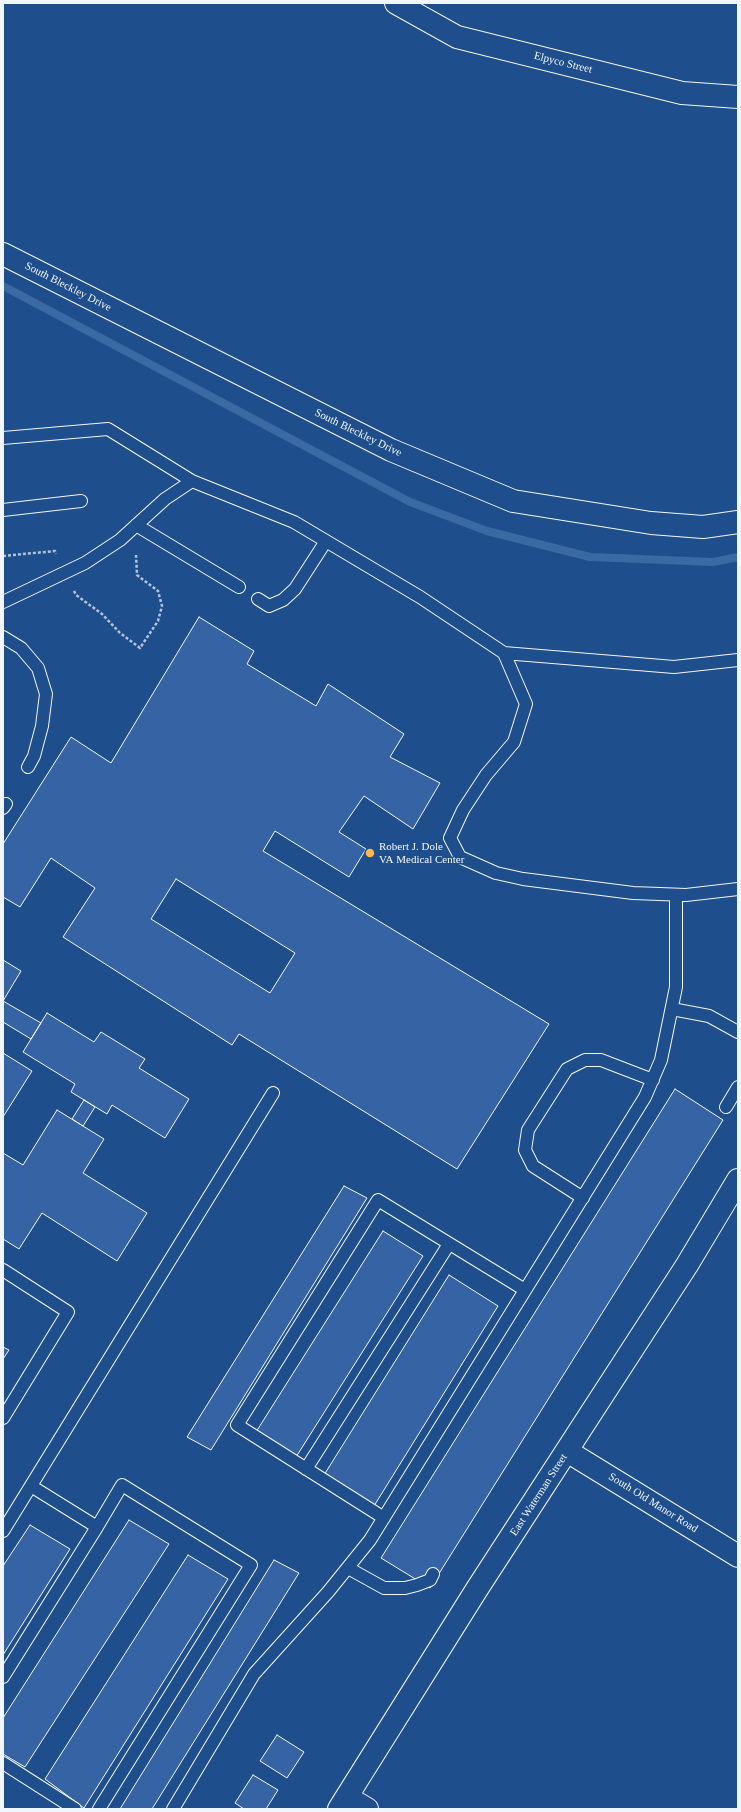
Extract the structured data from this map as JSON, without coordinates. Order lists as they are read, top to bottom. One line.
{"streets":{"street":["Elpyco Street","South Bleckley Drive","East Waterman Street","South Old Manor Road"]},"crossings":[["East Waterman Street","South Old Manor Road"]],"places":["Robert J. Dole VA Medical Center"]}
